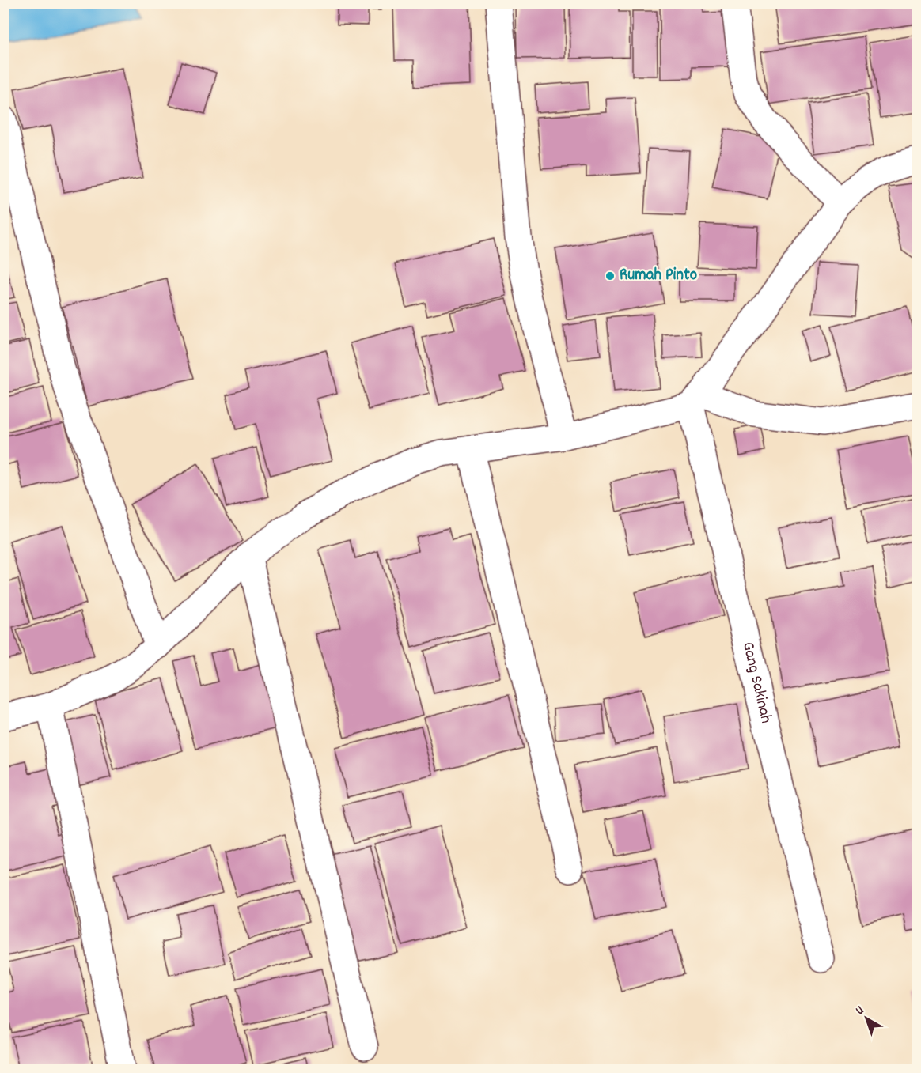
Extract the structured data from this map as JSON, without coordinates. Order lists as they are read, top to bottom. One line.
{"streets":{"street":["Gang Sakinah"]},"places":["Rumah Pinto"],"north":"top left"}
